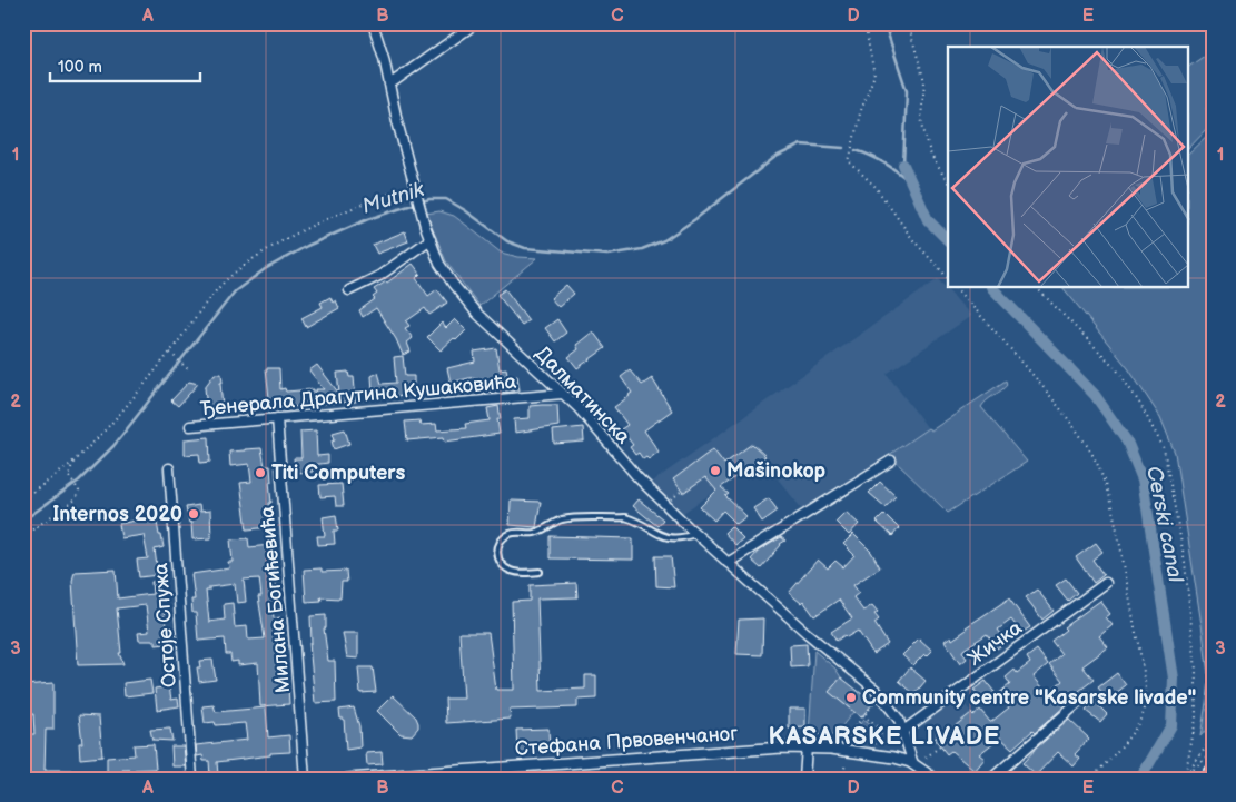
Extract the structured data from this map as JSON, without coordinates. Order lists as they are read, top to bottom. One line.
{"streets":{"street":["Ђенерала Драгутина Кушаковића","Далматинска","Милана Богићевића","Остоје Спужа","Жичка","Стефана Првовенчаног"]},"crossings":[["Ђенерала Драгутина Кушаковића","Далматинска"],["Ђенерала Драгутина Кушаковића","Милана Богићевића"],["Далматинска","Жичка"],["Далматинска","Стефана Првовенчаног"]],"districts":["KASARSKE LIVADE"],"water":["Mutnik","Cerski canal"],"places":["Mašinokop","Titi Computers","Internos 2020","Community centre \"Kasarske livade\""],"scale_bar":"100 m","grid":{"columns":["A","B","C","D","E"],"rows":["1","2","3"]}}
